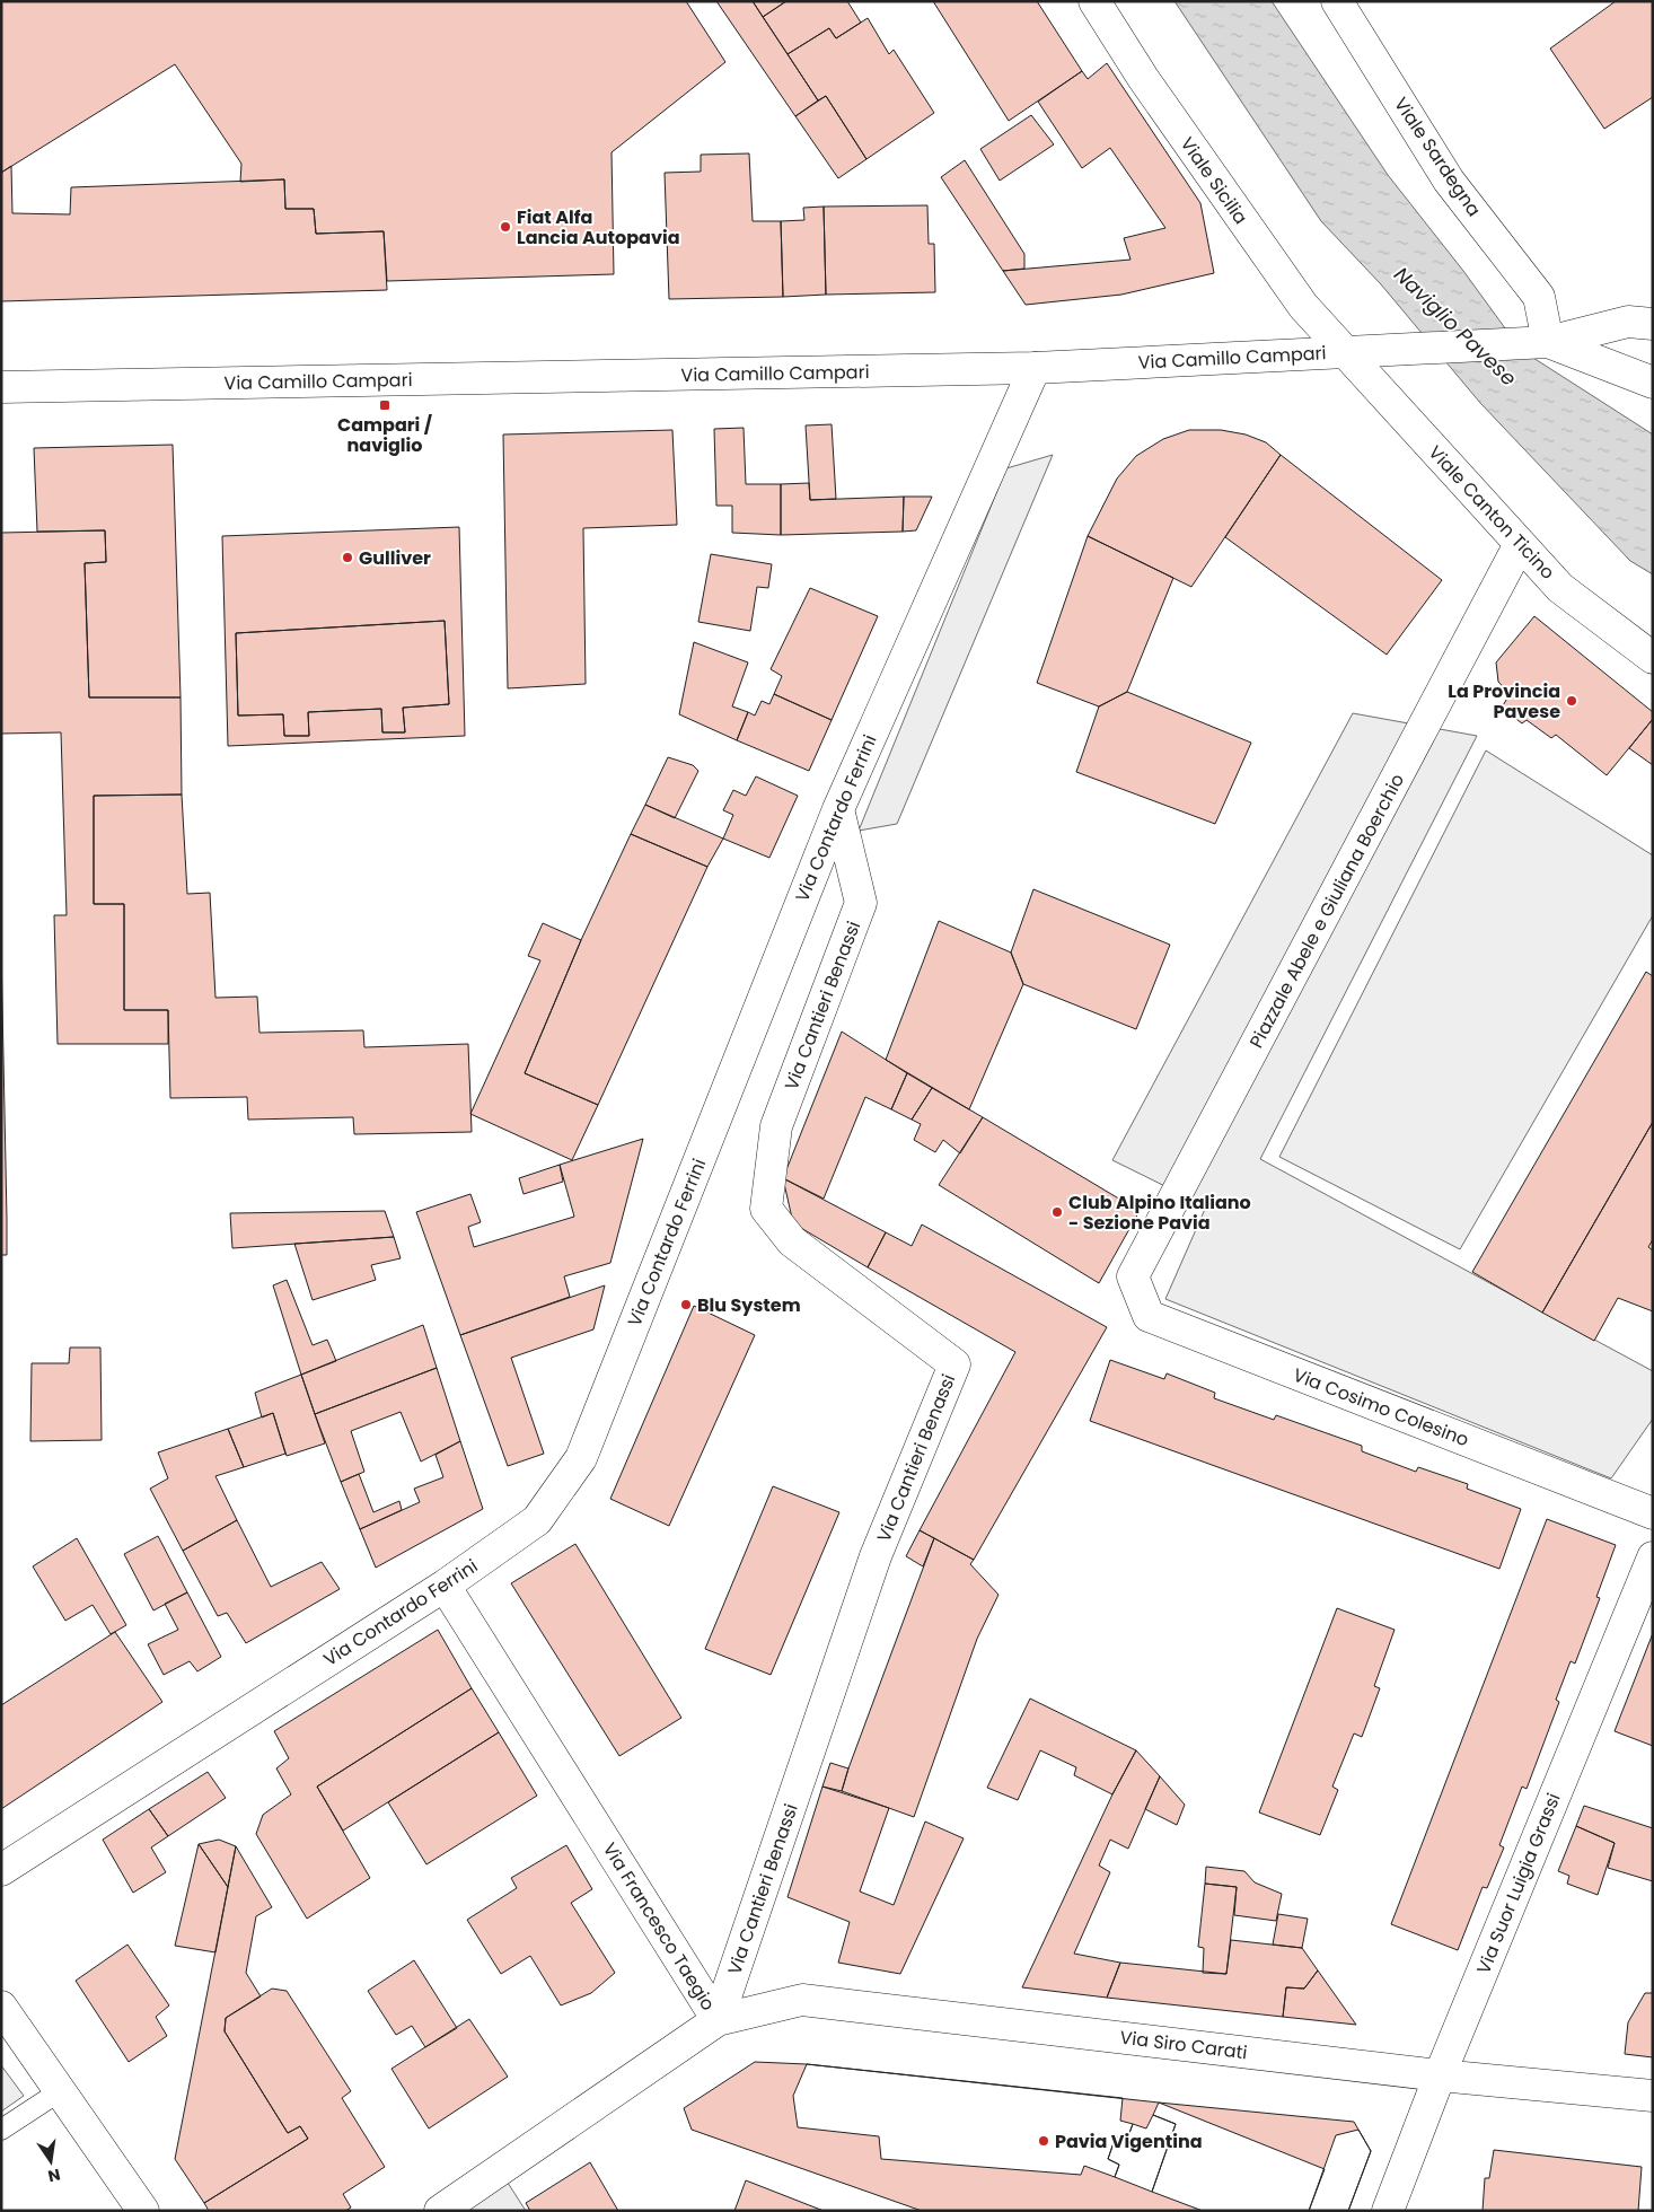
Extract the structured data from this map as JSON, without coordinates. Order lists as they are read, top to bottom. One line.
{"streets":{"street":["Viale Sardegna","Viale Sicilia","Via Camillo Campari","Viale Canton Ticino","Via Contardo Ferrini","Piazzale Abele e Giuliana Boerchio","Via Cantieri Benassi","Via Cosimo Colesino","Via Suor Luigia Grassi","Via Francesco Taegio","Via Siro Carati"]},"crossings":[["Viale Sardegna","Via Camillo Campari"],["Viale Sicilia","Via Camillo Campari"],["Viale Sicilia","Viale Canton Ticino"],["Via Camillo Campari","Viale Canton Ticino"],["Via Camillo Campari","Via Contardo Ferrini"],["Viale Canton Ticino","Piazzale Abele e Giuliana Boerchio"],["Via Contardo Ferrini","Via Cantieri Benassi"],["Via Contardo Ferrini","Via Francesco Taegio"],["Piazzale Abele e Giuliana Boerchio","Via Cosimo Colesino"],["Via Cantieri Benassi","Via Francesco Taegio"],["Via Cantieri Benassi","Via Siro Carati"],["Via Suor Luigia Grassi","Via Siro Carati"],["Via Francesco Taegio","Via Siro Carati"]],"water":["Naviglio Pavese"],"places":{"other":["Fiat Alfa Lancia Autopavia","Gulliver","La Provincia Pavese","Club Alpino Italiano - Sezione Pavia","Blu System","Pavia Vigentina"],"transit":["Campari / naviglio"]},"north":"bottom"}
